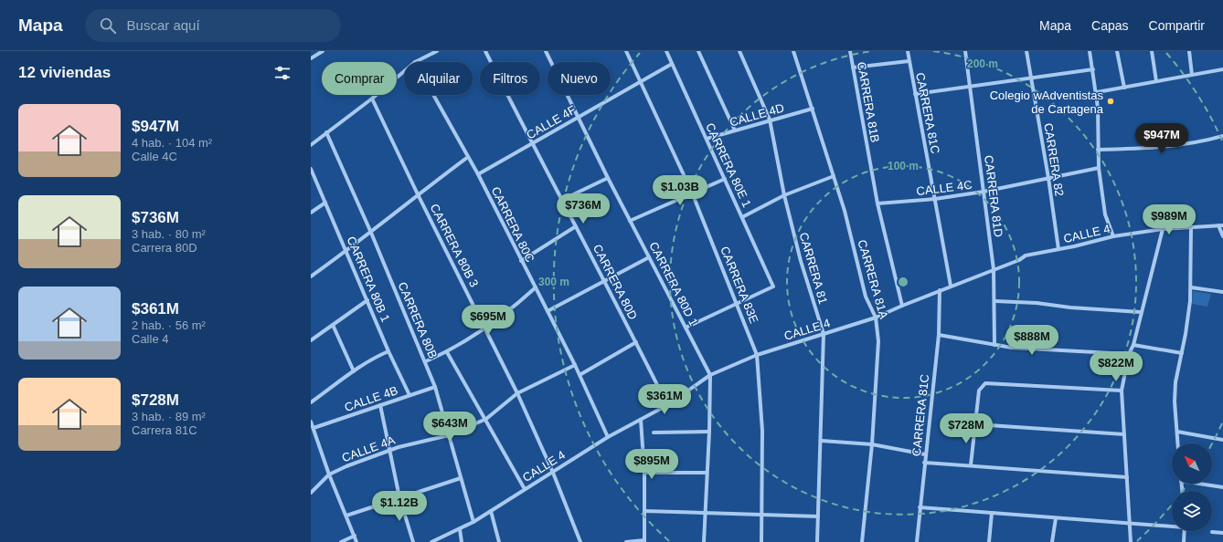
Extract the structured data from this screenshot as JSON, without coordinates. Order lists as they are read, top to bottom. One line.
{"streets":{"street":["CARRERA 81B","CARRERA 81C","CALLE 4D","CALLE 4F","CARRERA 82","CARRERA 80E 1","CALLE 4C","CARRERA 81D","CARRERA 80C","CALLE 4","CARRERA 80B 3","CARRERA 81","CARRERA 80B 1","CARRERA 81A","CARRERA 80D","CARRERA 80D 1","CARRERA 83E","CARRERA 80B","CALLE 4B","CALLE 4A"]},"crossings":[["CARRERA 81B","CALLE 4C"],["CARRERA 81B","CALLE 4"],["CARRERA 81C","CALLE 4C"],["CARRERA 81C","CALLE 4"],["CALLE 4D","CARRERA 80E 1"],["CALLE 4D","CARRERA 81"],["CALLE 4D","CARRERA 81A"],["CALLE 4F","CARRERA 80E 1"],["CALLE 4F","CARRERA 80C"],["CALLE 4F","CARRERA 80D"],["CALLE 4F","CARRERA 80D 1"],["CALLE 4F","CARRERA 83E"],["CARRERA 82","CALLE 4C"],["CARRERA 82","CALLE 4"],["CARRERA 80E 1","CARRERA 83E"],["CALLE 4C","CARRERA 81D"],["CARRERA 81D","CALLE 4"],["CARRERA 80C","CALLE 4"],["CARRERA 80C","CALLE 4A"],["CALLE 4","CARRERA 80B 3"],["CALLE 4","CARRERA 81"],["CALLE 4","CARRERA 81A"],["CALLE 4","CARRERA 80D"],["CALLE 4","CARRERA 80D 1"],["CALLE 4","CARRERA 83E"],["CALLE 4","CARRERA 80B"],["CARRERA 80B 3","CALLE 4A"],["CARRERA 80B 1","CALLE 4B"],["CARRERA 80B","CALLE 4B"],["CARRERA 80B","CALLE 4A"]],"places":["Colegio wAdventistas de Cartagena"],"north":"top left","page":{"header":"Mapa","search":"Buscar aquí","nav":["Mapa","Capas","Compartir"],"heading":"12 viviendas","chip":["Comprar","Alquilar","Filtros","Nuevo"],"list":[{"name":"$947M","note":"4 hab. · 104 m² · Calle 4C"},{"name":"$736M","note":"3 hab. · 80 m² · Carrera 80D"},{"name":"$361M","note":"2 hab. · 56 m² · Calle 4"},{"name":"$728M","note":"3 hab. · 89 m² · Carrera 81C"}],"price":["$947M","$1.03B","$736M","$989M","$695M","$888M","$822M","$361M","$643M","$728M","$895M","$1.12B"]},"rings":["200 m","100 m","300 m"]}
